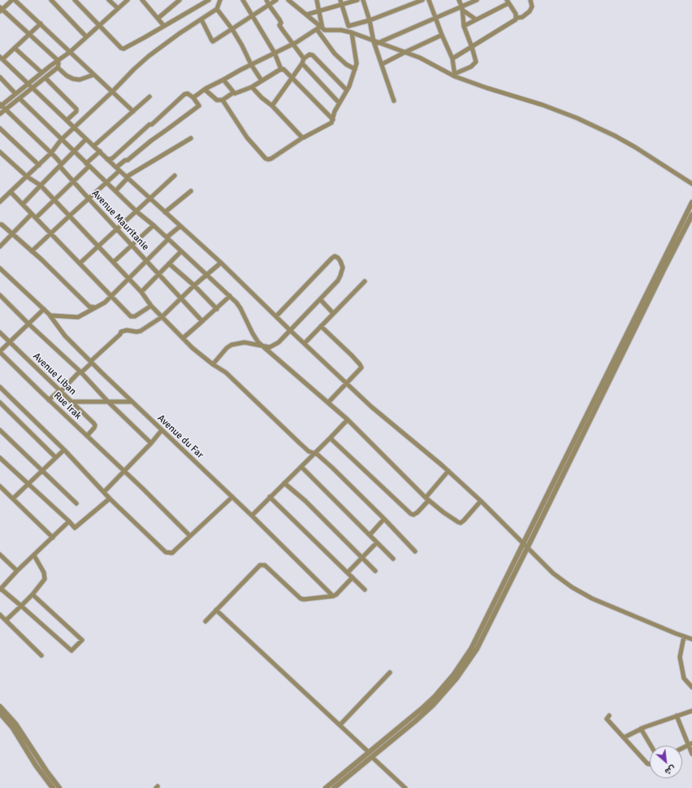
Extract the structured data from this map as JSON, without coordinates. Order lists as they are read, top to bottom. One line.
{"streets":{"street":["Avenue Mauritanie","Avenue Liban","Rue Irak","Avenue du Far"]},"crossings":[["Avenue Liban","Rue Irak"]],"north":"bottom right"}
